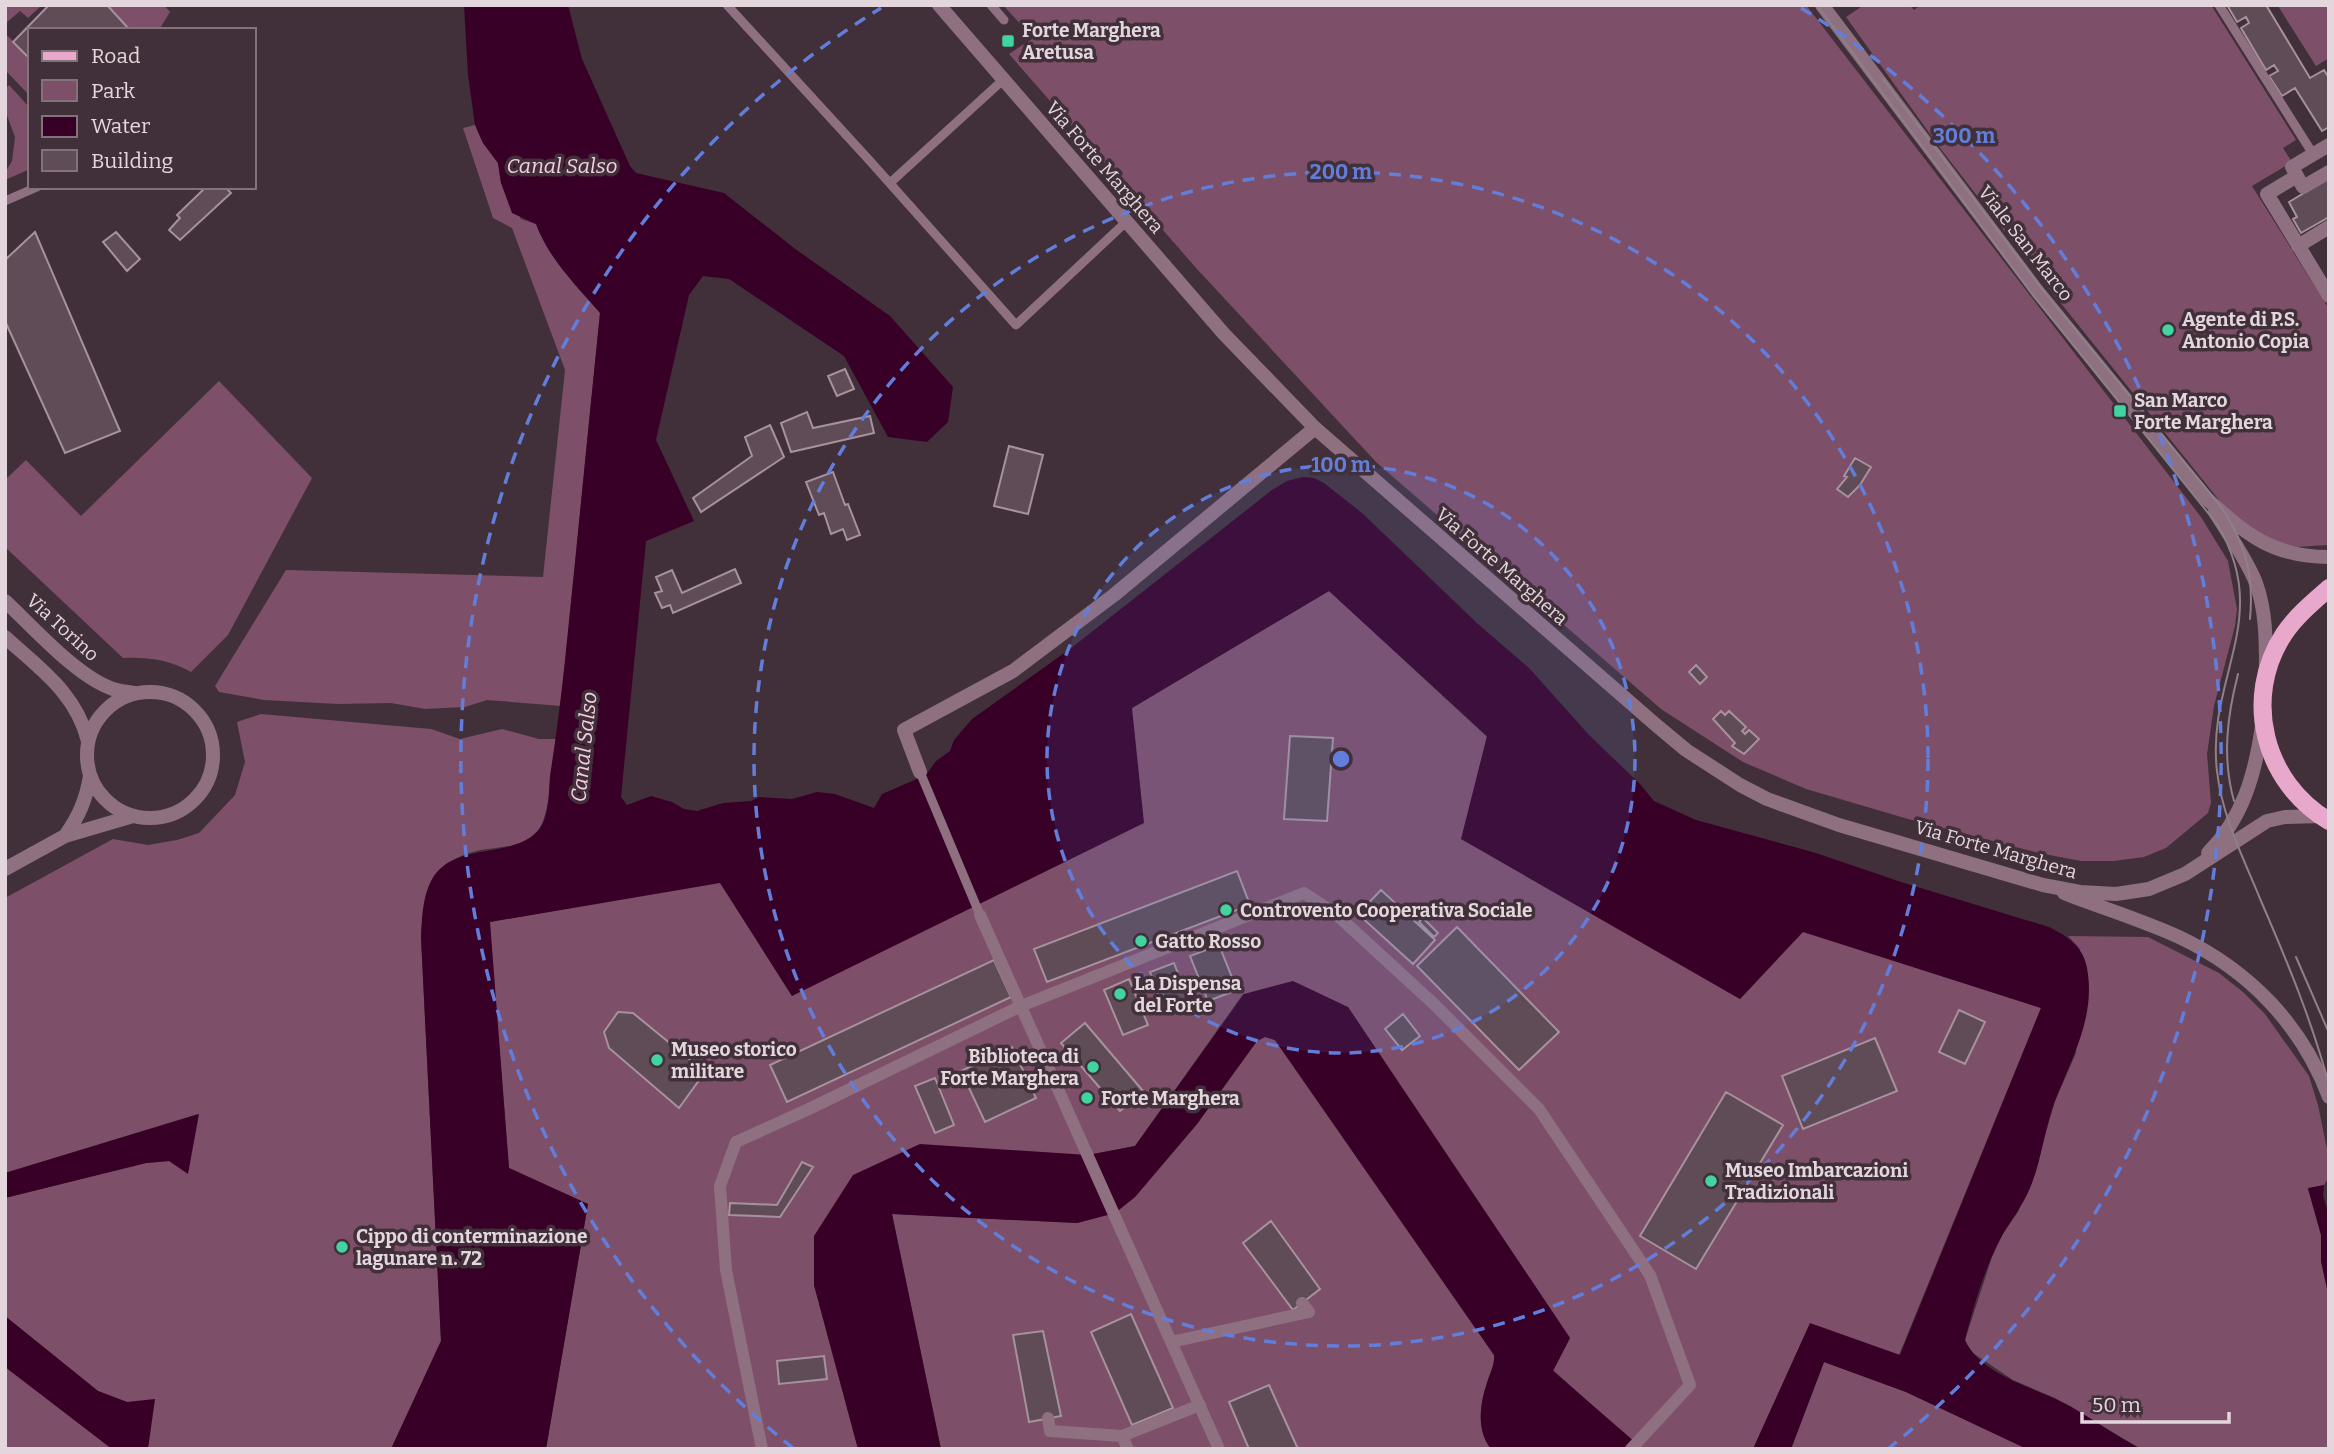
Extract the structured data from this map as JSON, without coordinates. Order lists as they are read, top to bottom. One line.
{"streets":{"street":["Via Forte Marghera","Viale San Marco","Via Torino"]},"water":["Canal Salso"],"places":{"transit":["Forte Marghera Aretusa","San Marco Forte Marghera"],"other":["Agente di P.S. Antonio Copia","Controvento Cooperativa Sociale","Gatto Rosso","La Dispensa del Forte","Museo storico militare","Biblioteca di Forte Marghera","Forte Marghera","Museo Imbarcazioni Tradizionali","Cippo di conterminazione lagunare n. 72"]},"legend":["Road","Park","Water","Building"],"scale_bar":"50 m","rings":["300 m","200 m","100 m"]}
